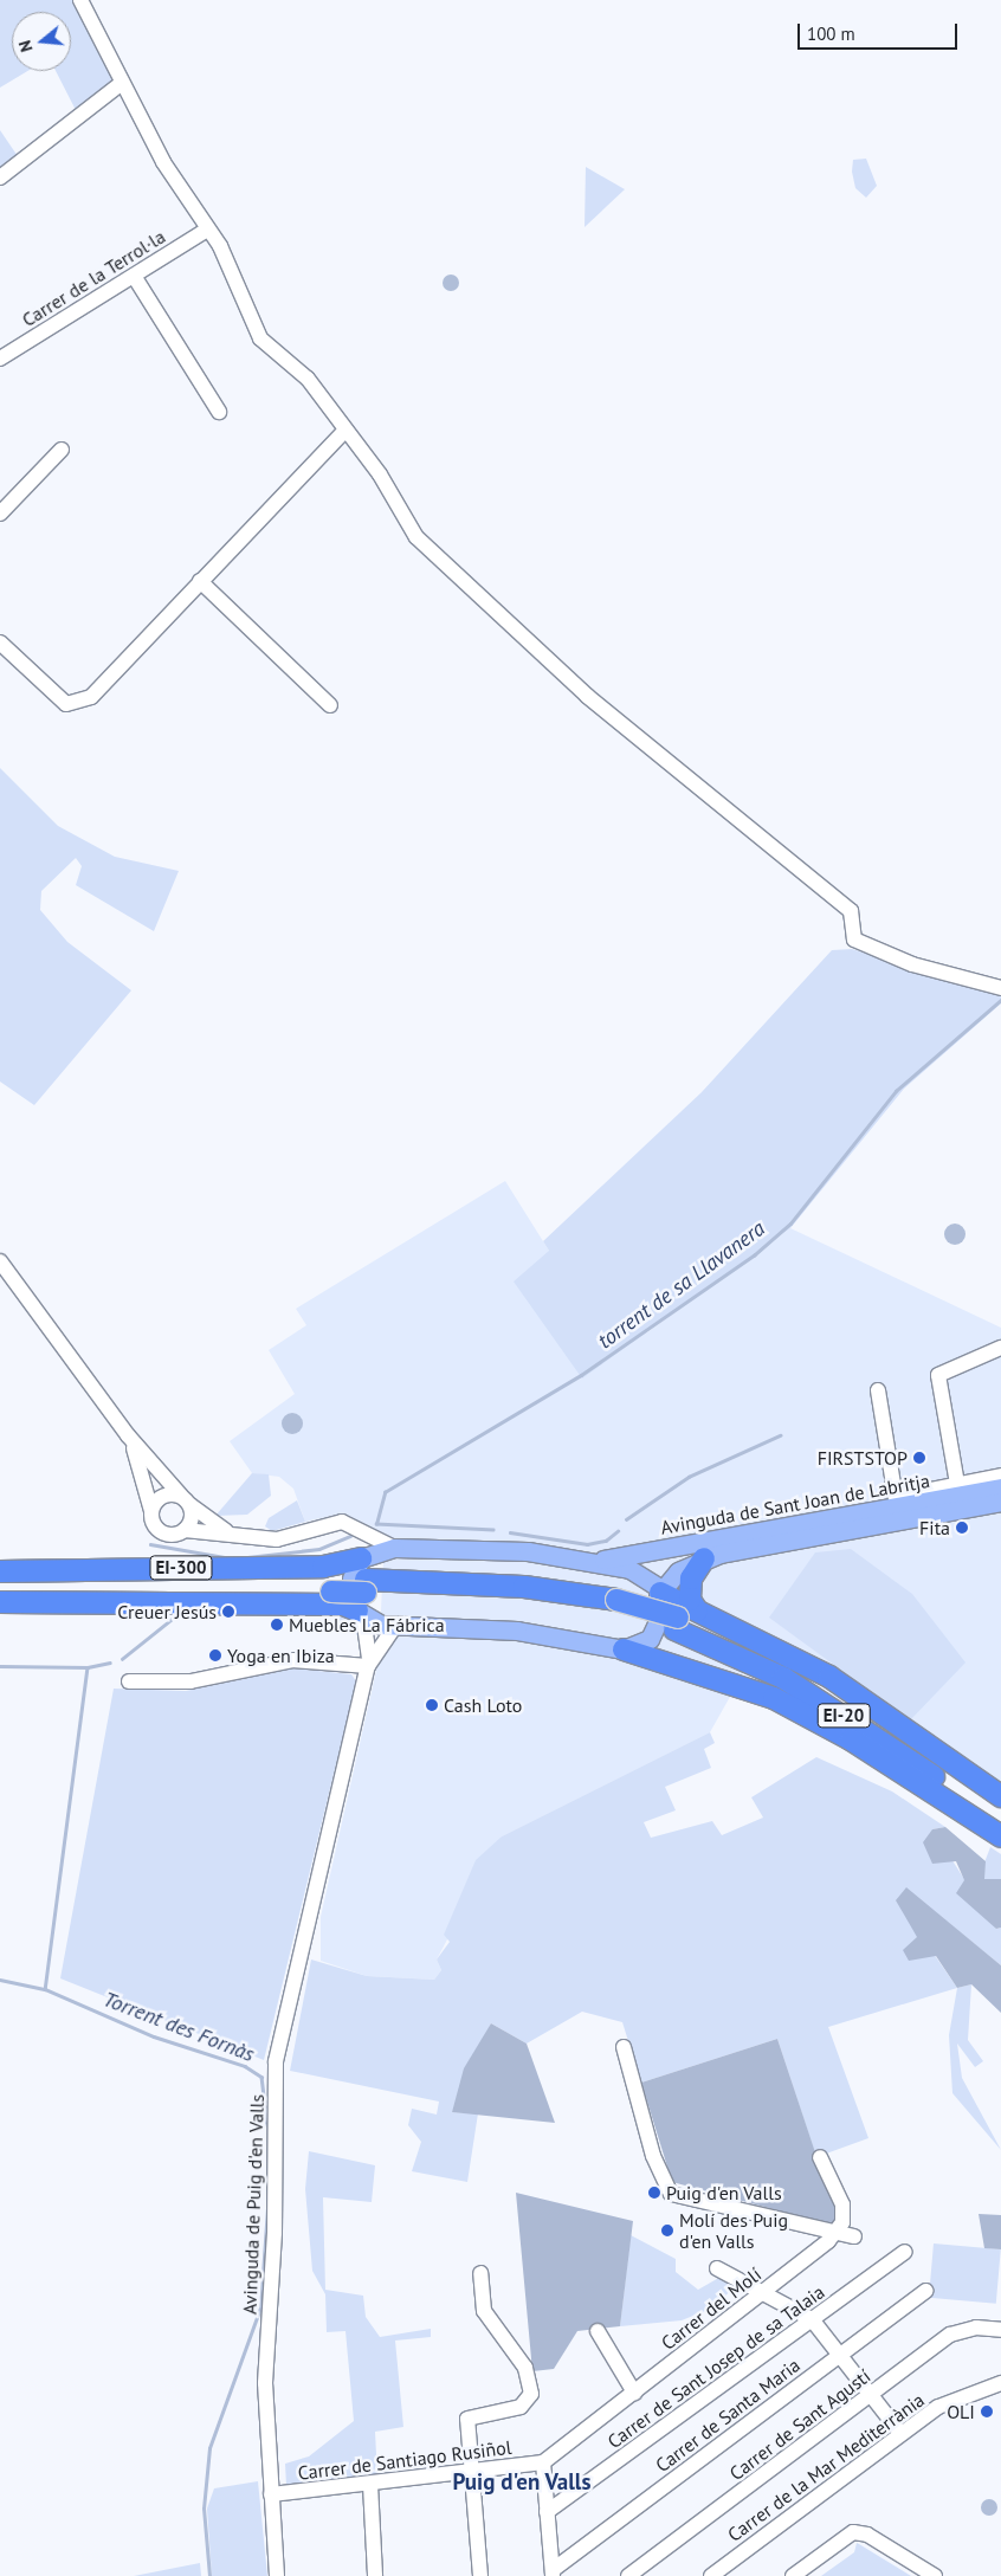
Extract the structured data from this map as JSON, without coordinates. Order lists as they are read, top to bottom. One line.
{"streets":{"highway":["EI-300","EI-20"],"main road":["Avinguda de Sant Joan de Labritja"],"street":["Carrer de la Terrol·la","Avinguda de Puig d'en Valls","Carrer del Molí","Carrer de Sant Josep de sa Talaia","Carrer de Santa Maria","Carrer de Sant Agustí","Carrer de Santiago Rusiñol","Carrer de la Mar Mediterrània"]},"crossings":[["Avinguda de Sant Joan de Labritja","EI-300"],["EI-300","EI-20"],["EI-300","Avinguda de Puig d'en Valls"],["EI-20","Avinguda de Puig d'en Valls"],["Avinguda de Puig d'en Valls","Carrer de Santiago Rusiñol"],["Carrer del Molí","Carrer de Santiago Rusiñol"]],"districts":["Puig d'en Valls"],"water":["torrent de sa Llavanera","Torrent des Fornàs"],"places":["FIRSTSTOP","Fita","Creuer Jesús","Muebles La Fábrica","Yoga en Ibiza","Cash Loto","Puig d'en Valls","Molí des Puig d'en Valls","OLI"],"scale_bar":"100 m","north":"left"}
